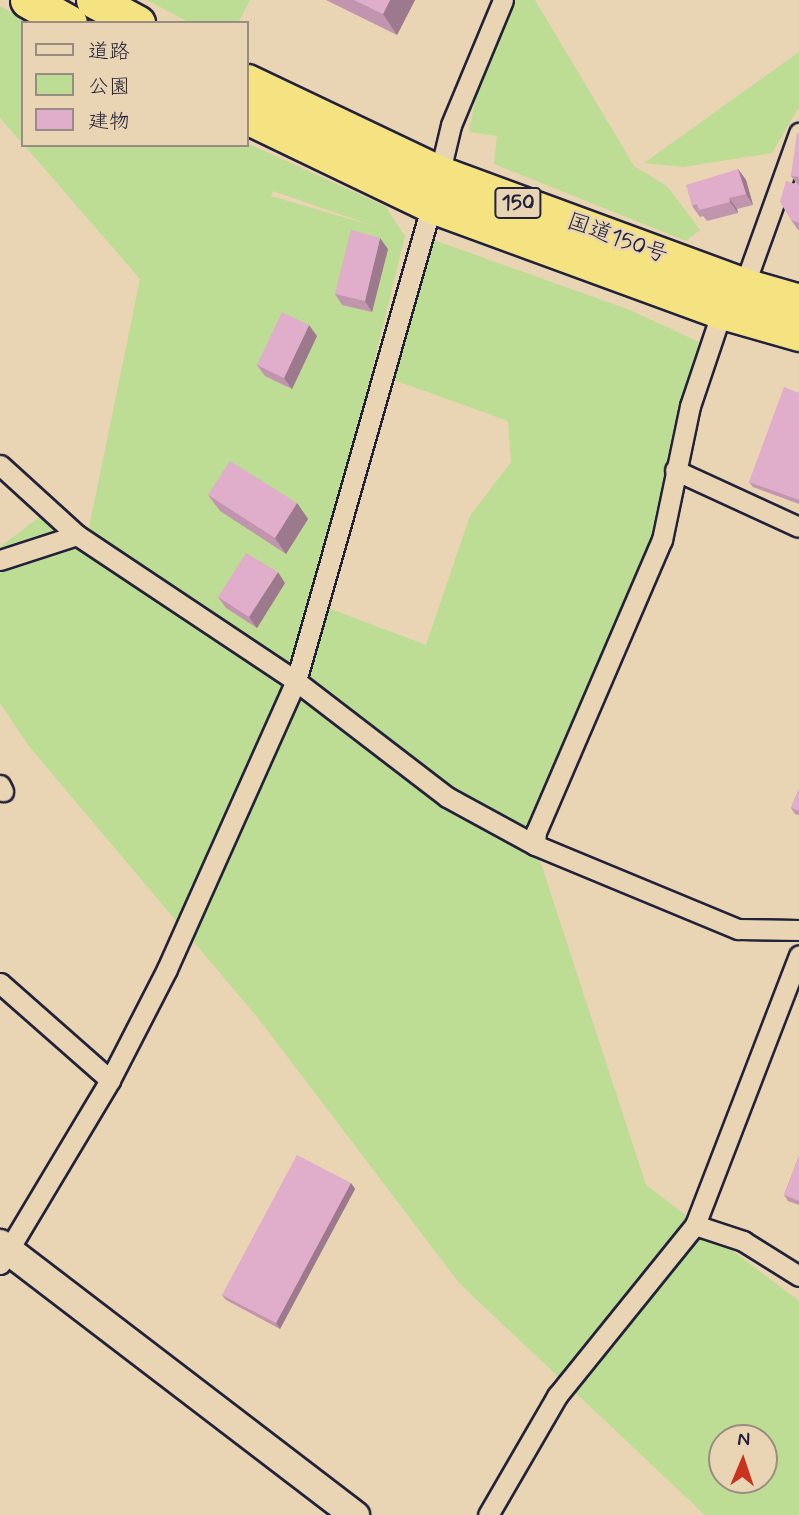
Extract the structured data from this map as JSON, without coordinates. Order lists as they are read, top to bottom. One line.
{"streets":{"highway":["150","国道150号"]},"legend":["道路","公園","建物"],"north":"top"}
